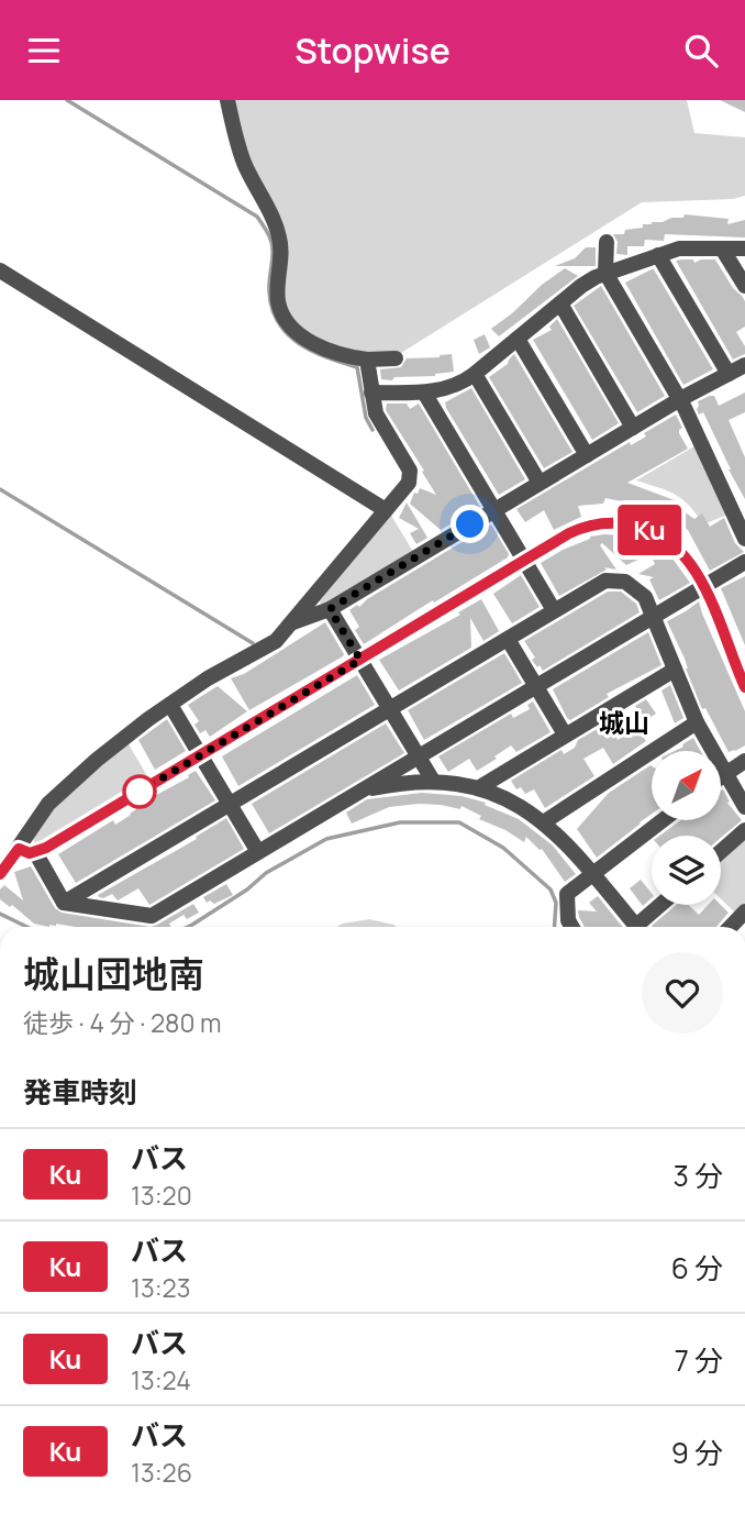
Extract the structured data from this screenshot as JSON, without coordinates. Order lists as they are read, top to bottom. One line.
{"districts":["城山"],"lines":["bus line Ku"],"north":"top right","page":{"header":"Stopwise","on_map":"Ku","heading":[["城山団地南","徒歩 · 4 分 · 280 m"],"発車時刻"],"list":[{"mark":"Ku","name":"バス","note":"13:20","value":"3 分"},{"mark":"Ku","name":"バス","note":"13:23","value":"6 分"},{"mark":"Ku","name":"バス","note":"13:24","value":"7 分"},{"mark":"Ku","name":"バス","note":"13:26","value":"9 分"}]}}
